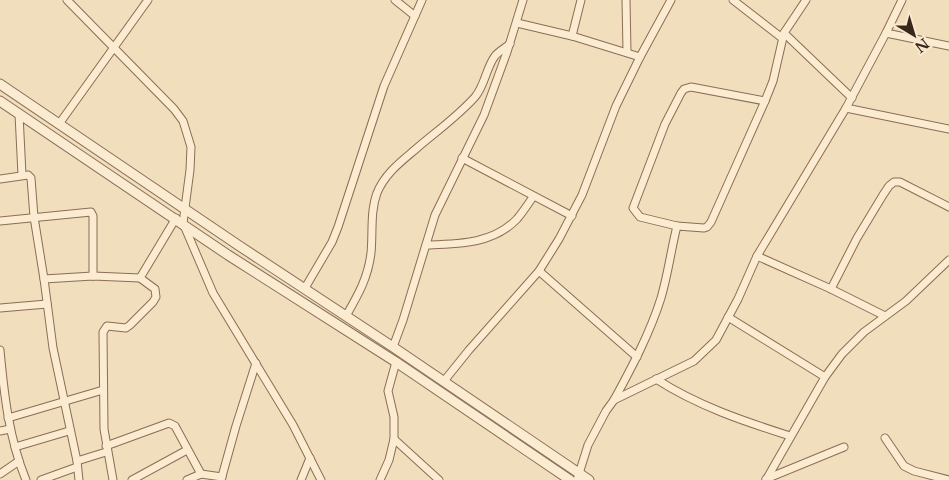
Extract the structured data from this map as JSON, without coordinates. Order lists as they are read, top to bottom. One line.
{"north":"bottom right"}
